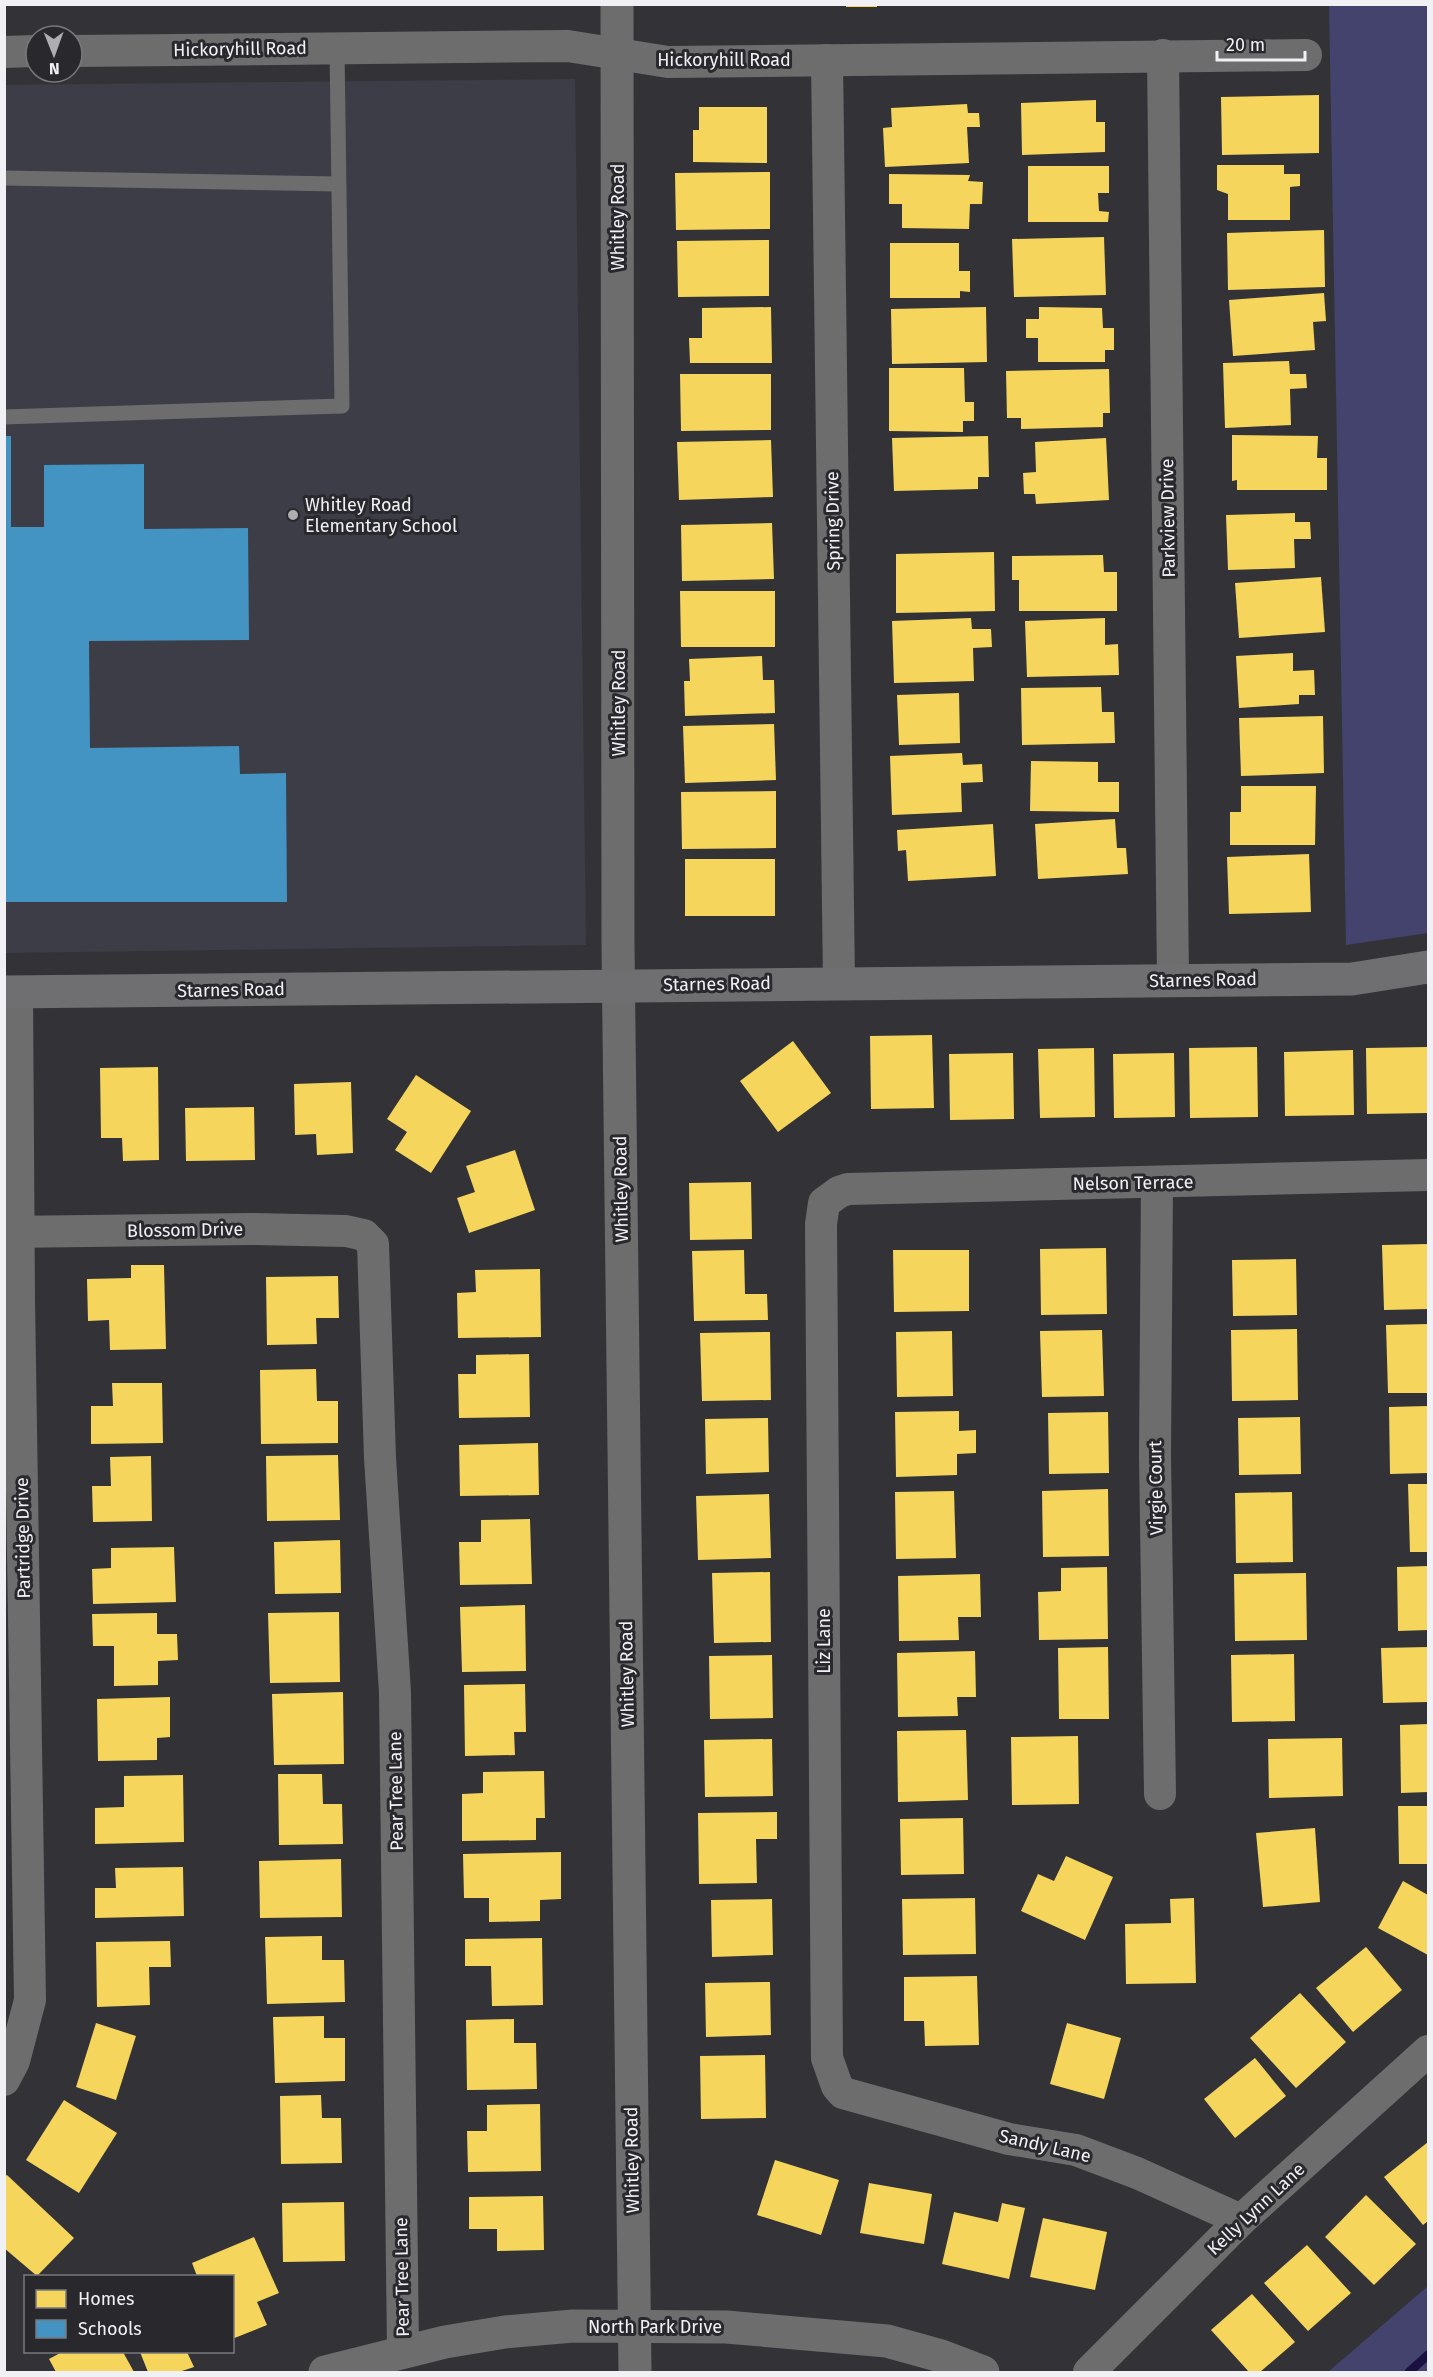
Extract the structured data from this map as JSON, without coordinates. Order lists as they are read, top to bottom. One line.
{"streets":{"main road":["Starnes Road"],"street":["Hickoryhill Road","Whitley Road","Parkview Drive","Spring Drive","Nelson Terrace","Blossom Drive","Virgie Court","Partridge Drive","Liz Lane","Pear Tree Lane","Sandy Lane","Kelly Lynn Lane","North Park Drive"]},"crossings":[["Hickoryhill Road","Whitley Road"],["Hickoryhill Road","Parkview Drive"],["Hickoryhill Road","Spring Drive"],["Whitley Road","Starnes Road"],["Whitley Road","North Park Drive"],["Parkview Drive","Starnes Road"],["Spring Drive","Starnes Road"],["Starnes Road","Partridge Drive"],["Nelson Terrace","Virgie Court"],["Nelson Terrace","Liz Lane"],["Blossom Drive","Partridge Drive"],["Blossom Drive","Pear Tree Lane"],["Liz Lane","Sandy Lane"],["Pear Tree Lane","North Park Drive"],["Sandy Lane","Kelly Lynn Lane"]],"places":["Whitley Road Elementary School"],"legend":["Homes","Schools"],"scale_bar":"20 m","north":"bottom"}
